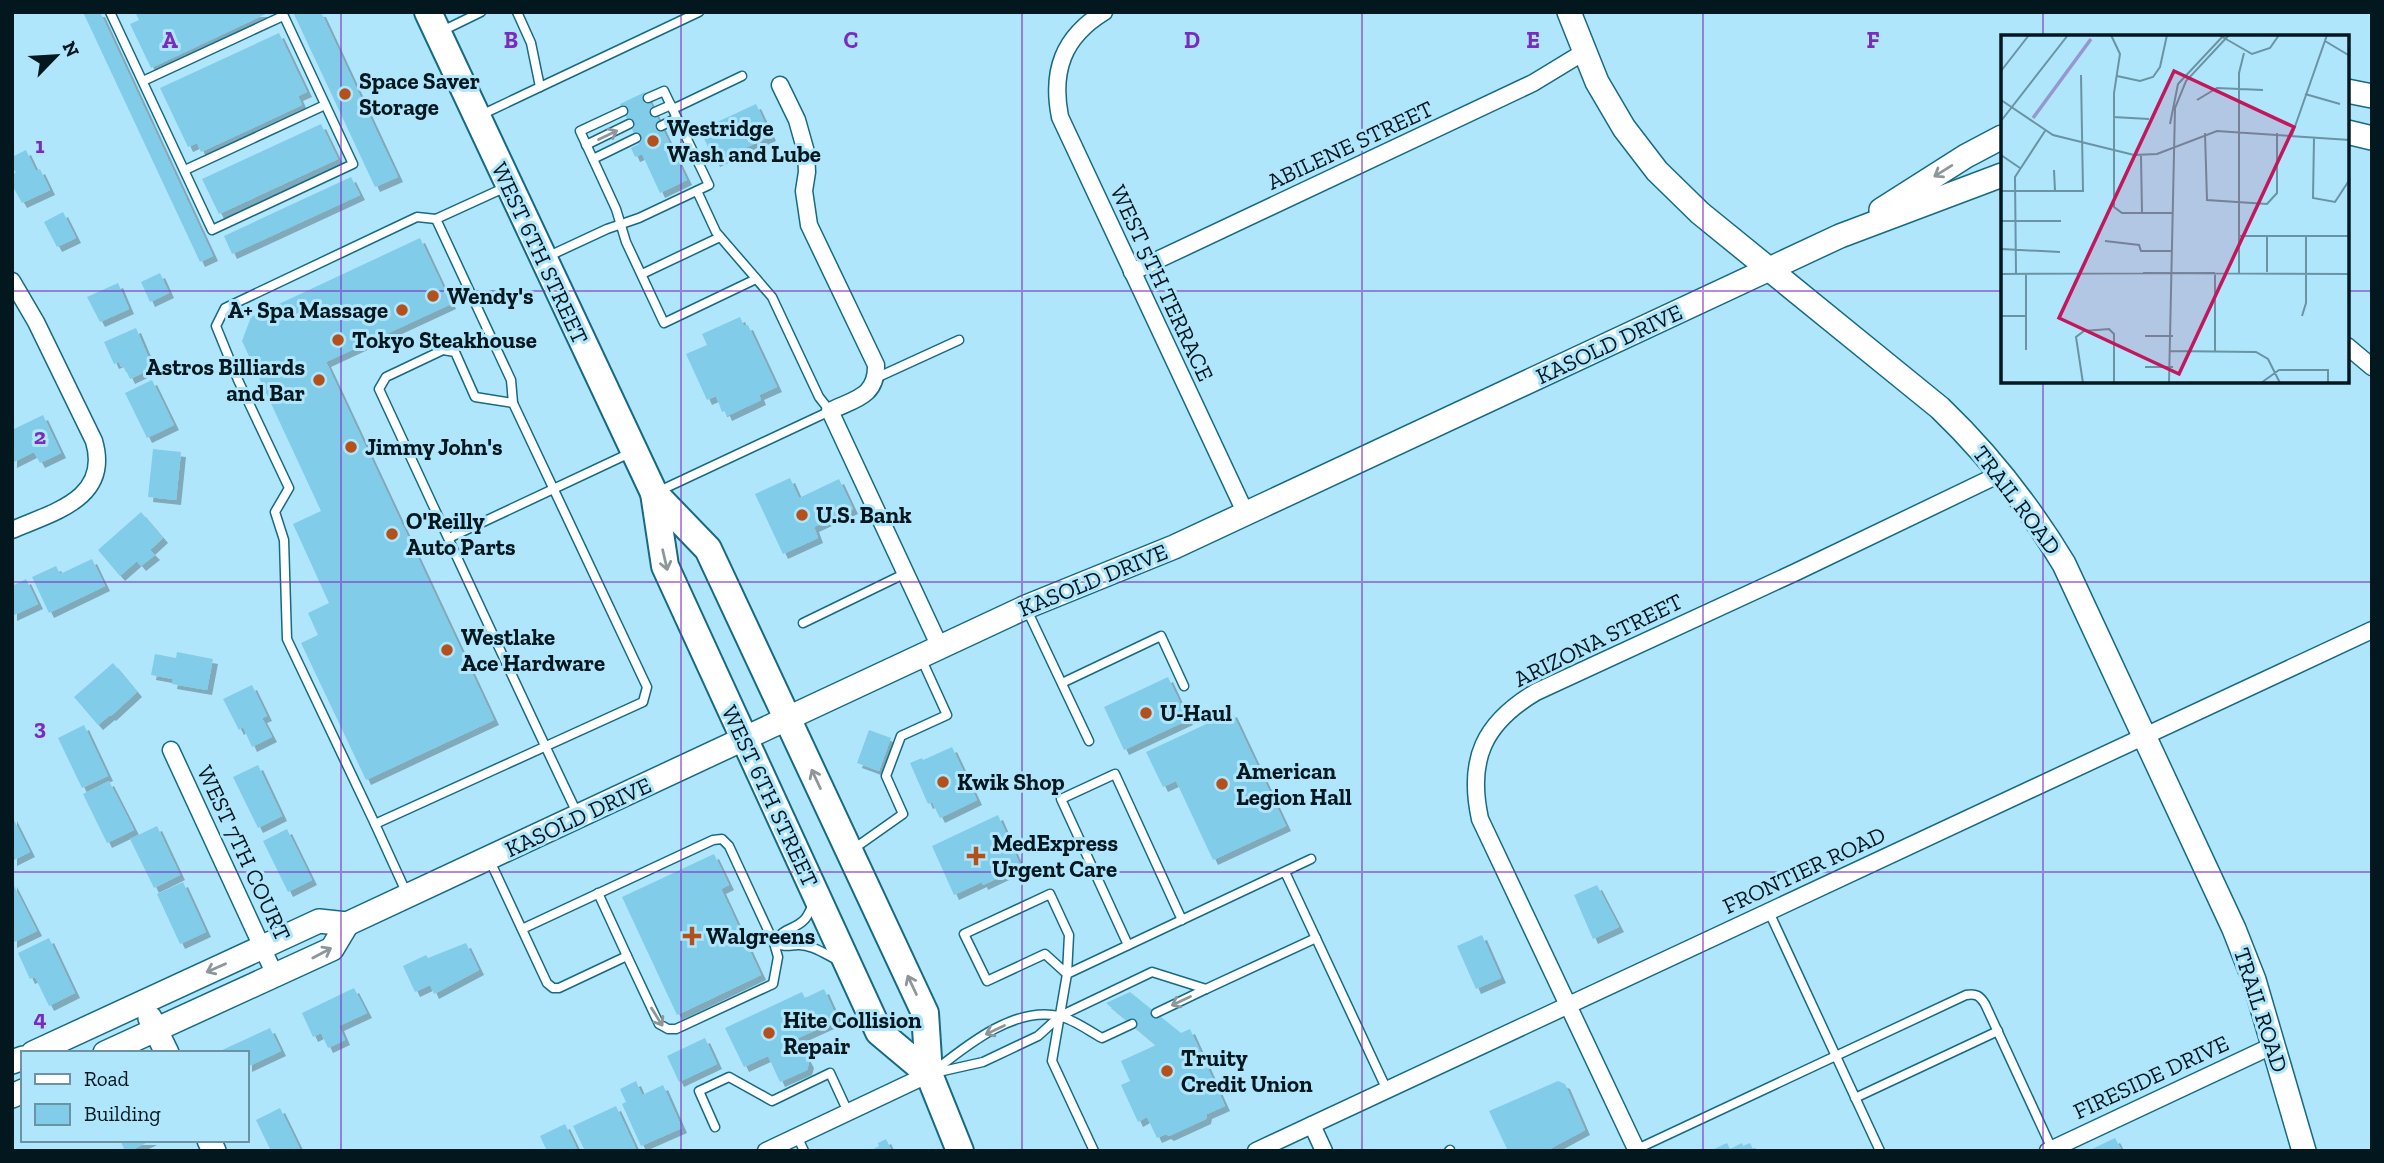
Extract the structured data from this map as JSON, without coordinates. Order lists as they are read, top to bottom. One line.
{"streets":{"main road":["WEST 6TH STREET","KASOLD DRIVE","TRAIL ROAD"],"street":["ABILENE STREET","WEST 5TH TERRACE","ARIZONA STREET","WEST 7TH COURT","FRONTIER ROAD","FIRESIDE DRIVE"]},"crossings":[["ABILENE STREET","WEST 5TH TERRACE"],["ABILENE STREET","TRAIL ROAD"],["WEST 6TH STREET","KASOLD DRIVE"],["WEST 5TH TERRACE","KASOLD DRIVE"],["KASOLD DRIVE","TRAIL ROAD"],["KASOLD DRIVE","WEST 7TH COURT"],["TRAIL ROAD","ARIZONA STREET"],["TRAIL ROAD","FRONTIER ROAD"],["TRAIL ROAD","FIRESIDE DRIVE"],["ARIZONA STREET","FRONTIER ROAD"]],"places":{"other":["Space Saver Storage","Westridge Wash and Lube","Wendy's","A+ Spa Massage","Tokyo Steakhouse","Astros Billiards and Bar","Jimmy John's","U.S. Bank","O'Reilly Auto Parts","Westlake Ace Hardware","U-Haul","Kwik Shop","American Legion Hall","Hite Collision Repair","Truity Credit Union"],"health":["MedExpress Urgent Care","Walgreens"]},"legend":["Road","Building"],"north":"top right","grid":{"columns":["A","B","C","D","E","F"],"rows":["1","2","3","4"]}}
